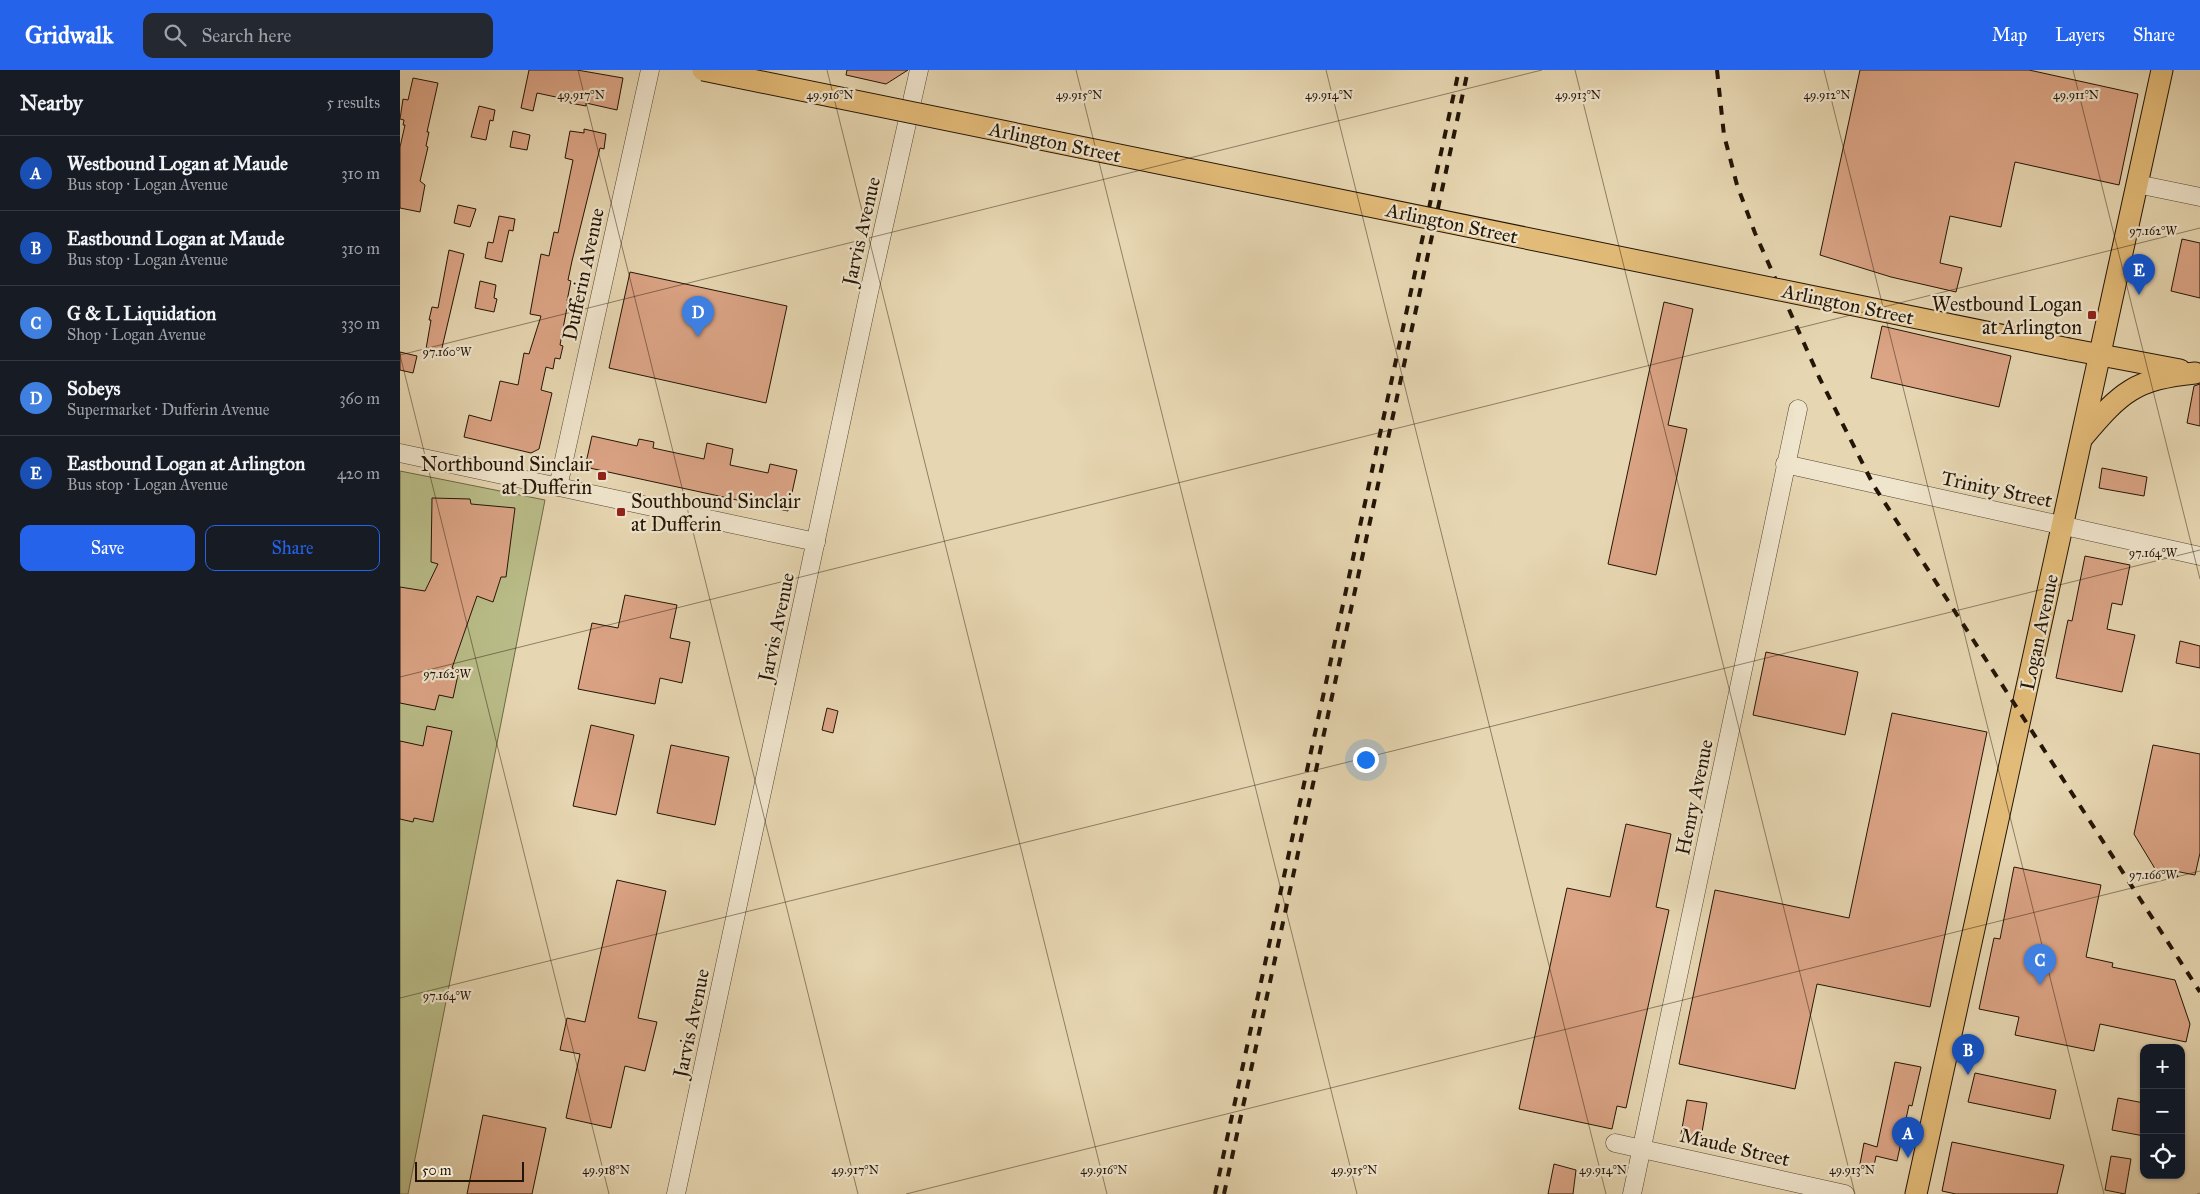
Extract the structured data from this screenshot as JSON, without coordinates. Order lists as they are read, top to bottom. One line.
{"streets":{"main road":["Arlington Street","Logan Avenue"],"street":["Jarvis Avenue","Dufferin Avenue","Trinity Street","Henry Avenue","Maude Street"]},"crossings":[["Arlington Street","Logan Avenue"],["Trinity Street","Logan Avenue"],["Trinity Street","Henry Avenue"],["Henry Avenue","Maude Street"]],"places":{"transit":["Westbound Logan at Arlington","Northbound Sinclair at Dufferin","Southbound Sinclair at Dufferin"]},"scale_bar":"50 m","page":{"header":"Gridwalk","search":"Search here","nav":["Map","Layers","Share"],"heading":["Nearby","5 results"],"list":[{"mark":"A","name":"Westbound Logan at Maude","note":"Bus stop · Logan Avenue","value":"310 m"},{"mark":"B","name":"Eastbound Logan at Maude","note":"Bus stop · Logan Avenue","value":"310 m"},{"mark":"C","name":"G & L Liquidation","note":"Shop · Logan Avenue","value":"330 m"},{"mark":"D","name":"Sobeys","note":"Supermarket · Dufferin Avenue","value":"360 m"},{"mark":"E","name":"Eastbound Logan at Arlington","note":"Bus stop · Logan Avenue","value":"420 m"}],"pins":["E","D","C","B","A"],"buttons":["Save","Share"],"map_buttons":["+","−"],"scale":"50 m"},"coordinates":["49.917°N","49.916°N","49.915°N","49.914°N","49.913°N","49.912°N","49.911°N","97.162°W","97.160°W","97.164°W","97.166°W","49.918°N"]}
